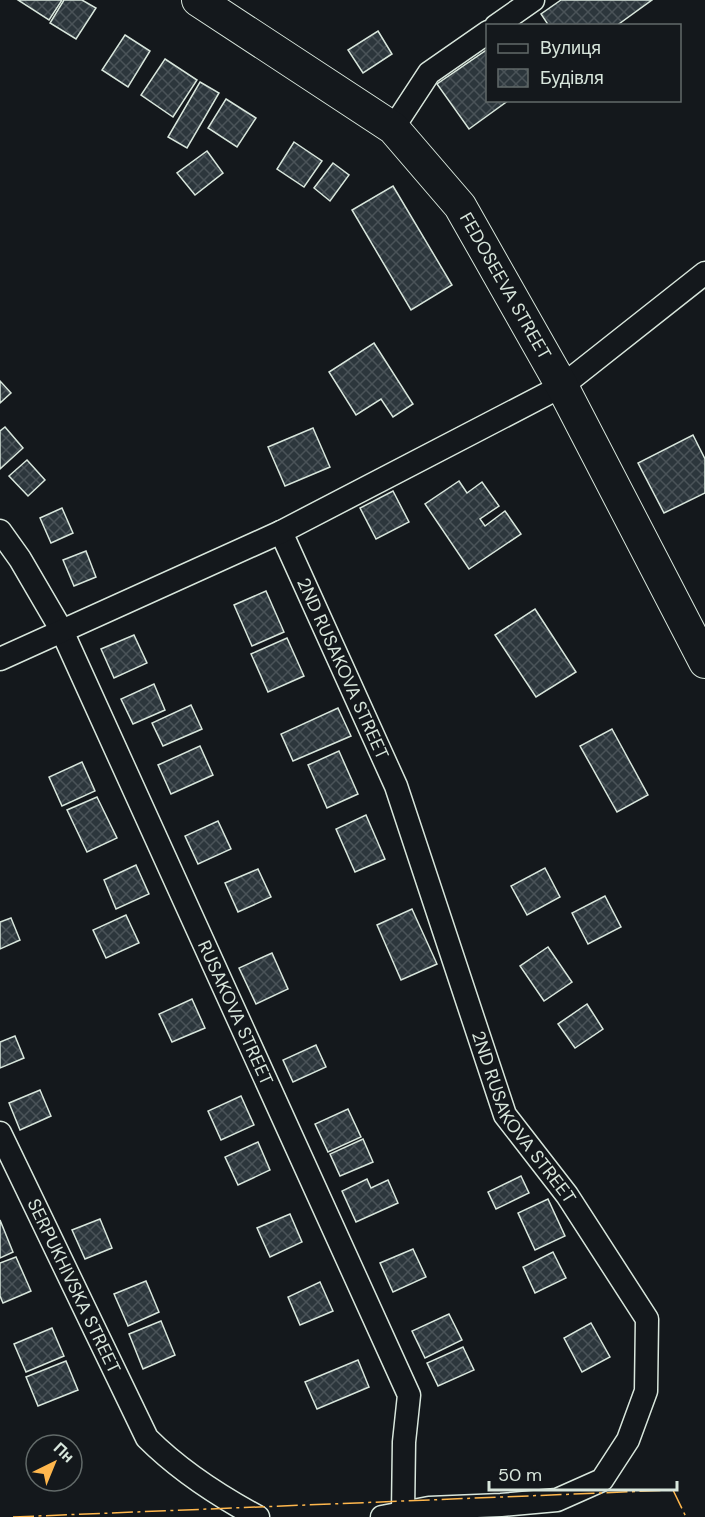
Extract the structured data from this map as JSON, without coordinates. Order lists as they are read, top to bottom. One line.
{"streets":{"main road":["FEDOSEEVA STREET"],"street":["2ND RUSAKOVA STREET","RUSAKOVA STREET","SERPUKHIVSKA STREET"]},"crossings":[["2ND RUSAKOVA STREET","RUSAKOVA STREET"]],"legend":["Вулиця","Будівля"],"scale_bar":"50 m","north":"top right"}
